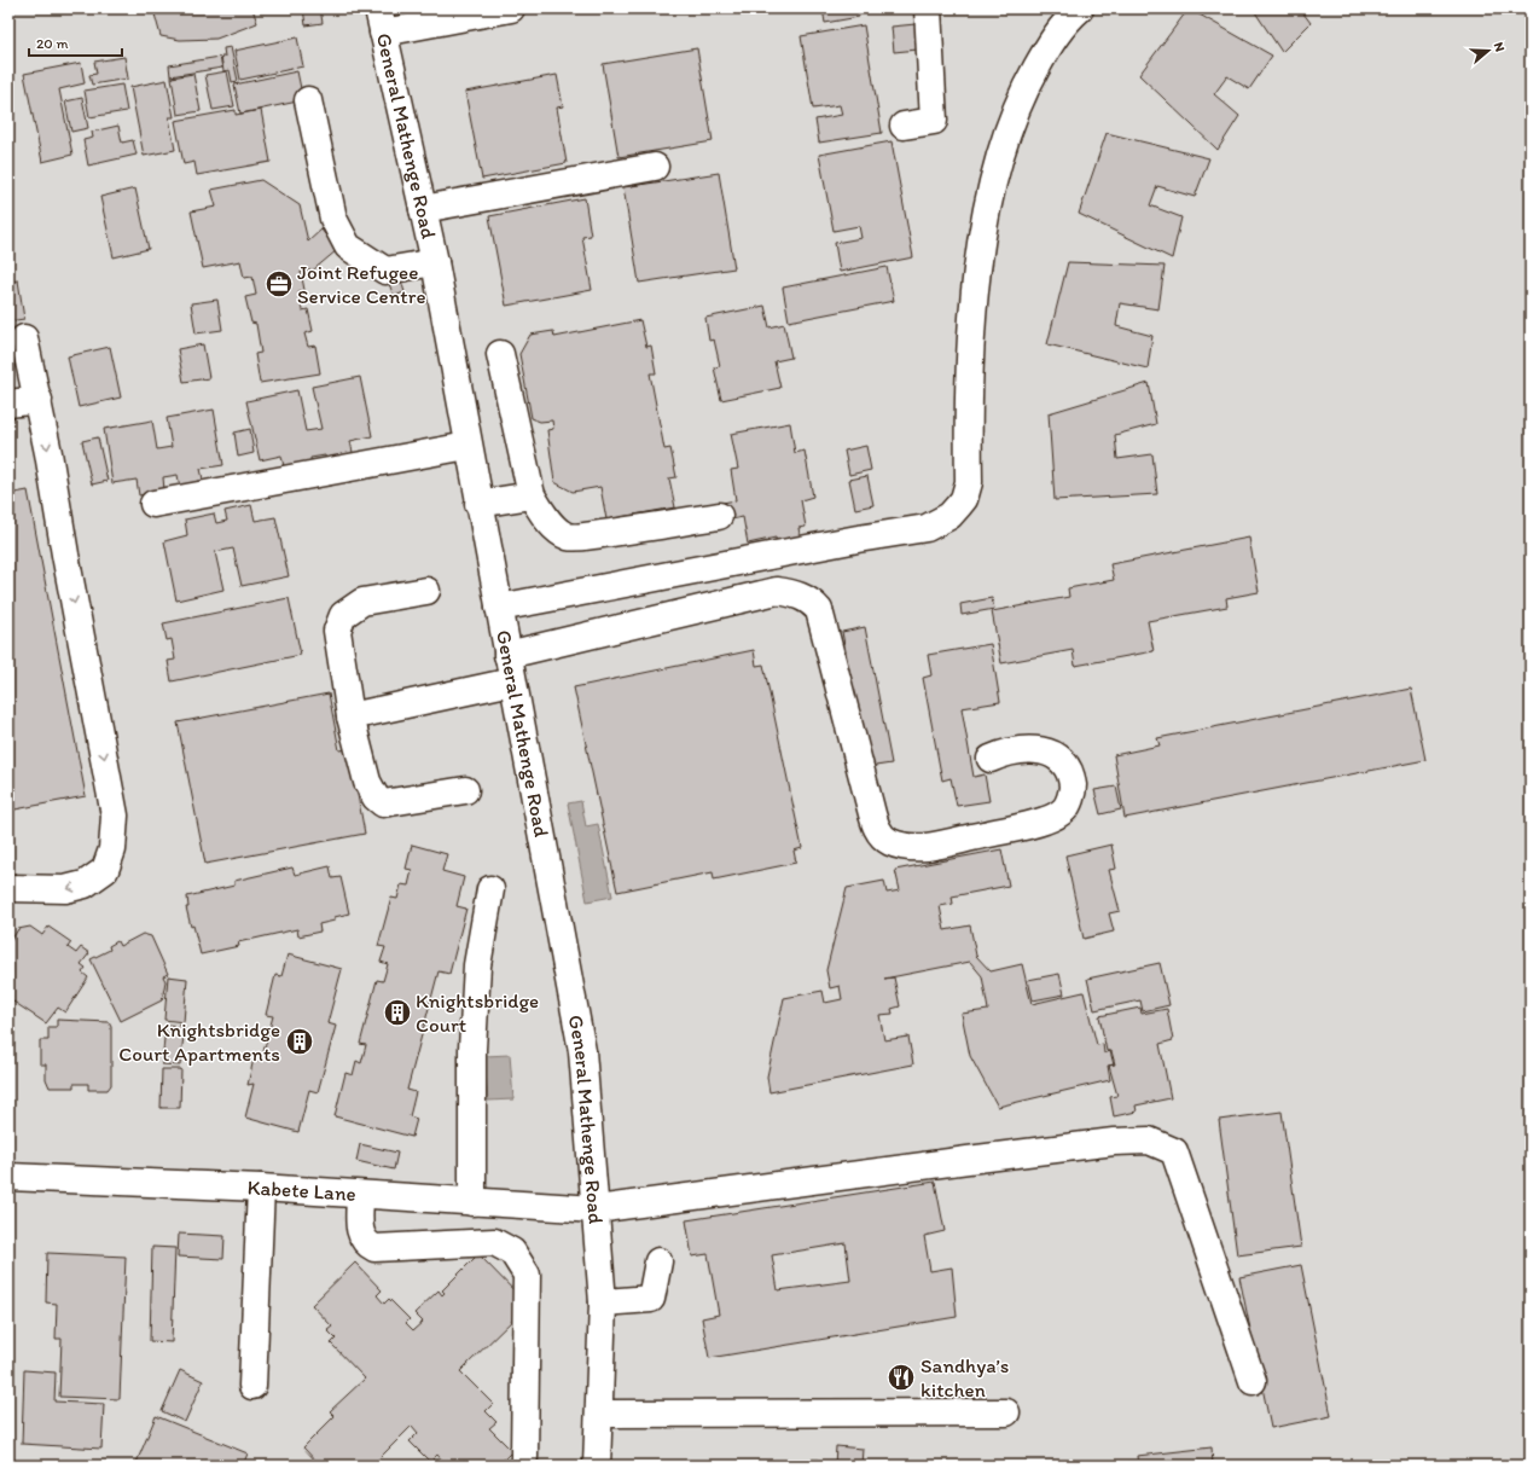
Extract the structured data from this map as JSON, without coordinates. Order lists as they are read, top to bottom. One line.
{"streets":{"street":["General Mathenge Road","Kabete Lane"]},"crossings":[["General Mathenge Road","Kabete Lane"]],"places":{"office":["Joint Refugee Service Centre"],"building":["Knightsbridge Court","Knightsbridge Court Apartments"],"restaurant":["Sandhya’s kitchen"]},"scale_bar":"20 m","north":"right"}
